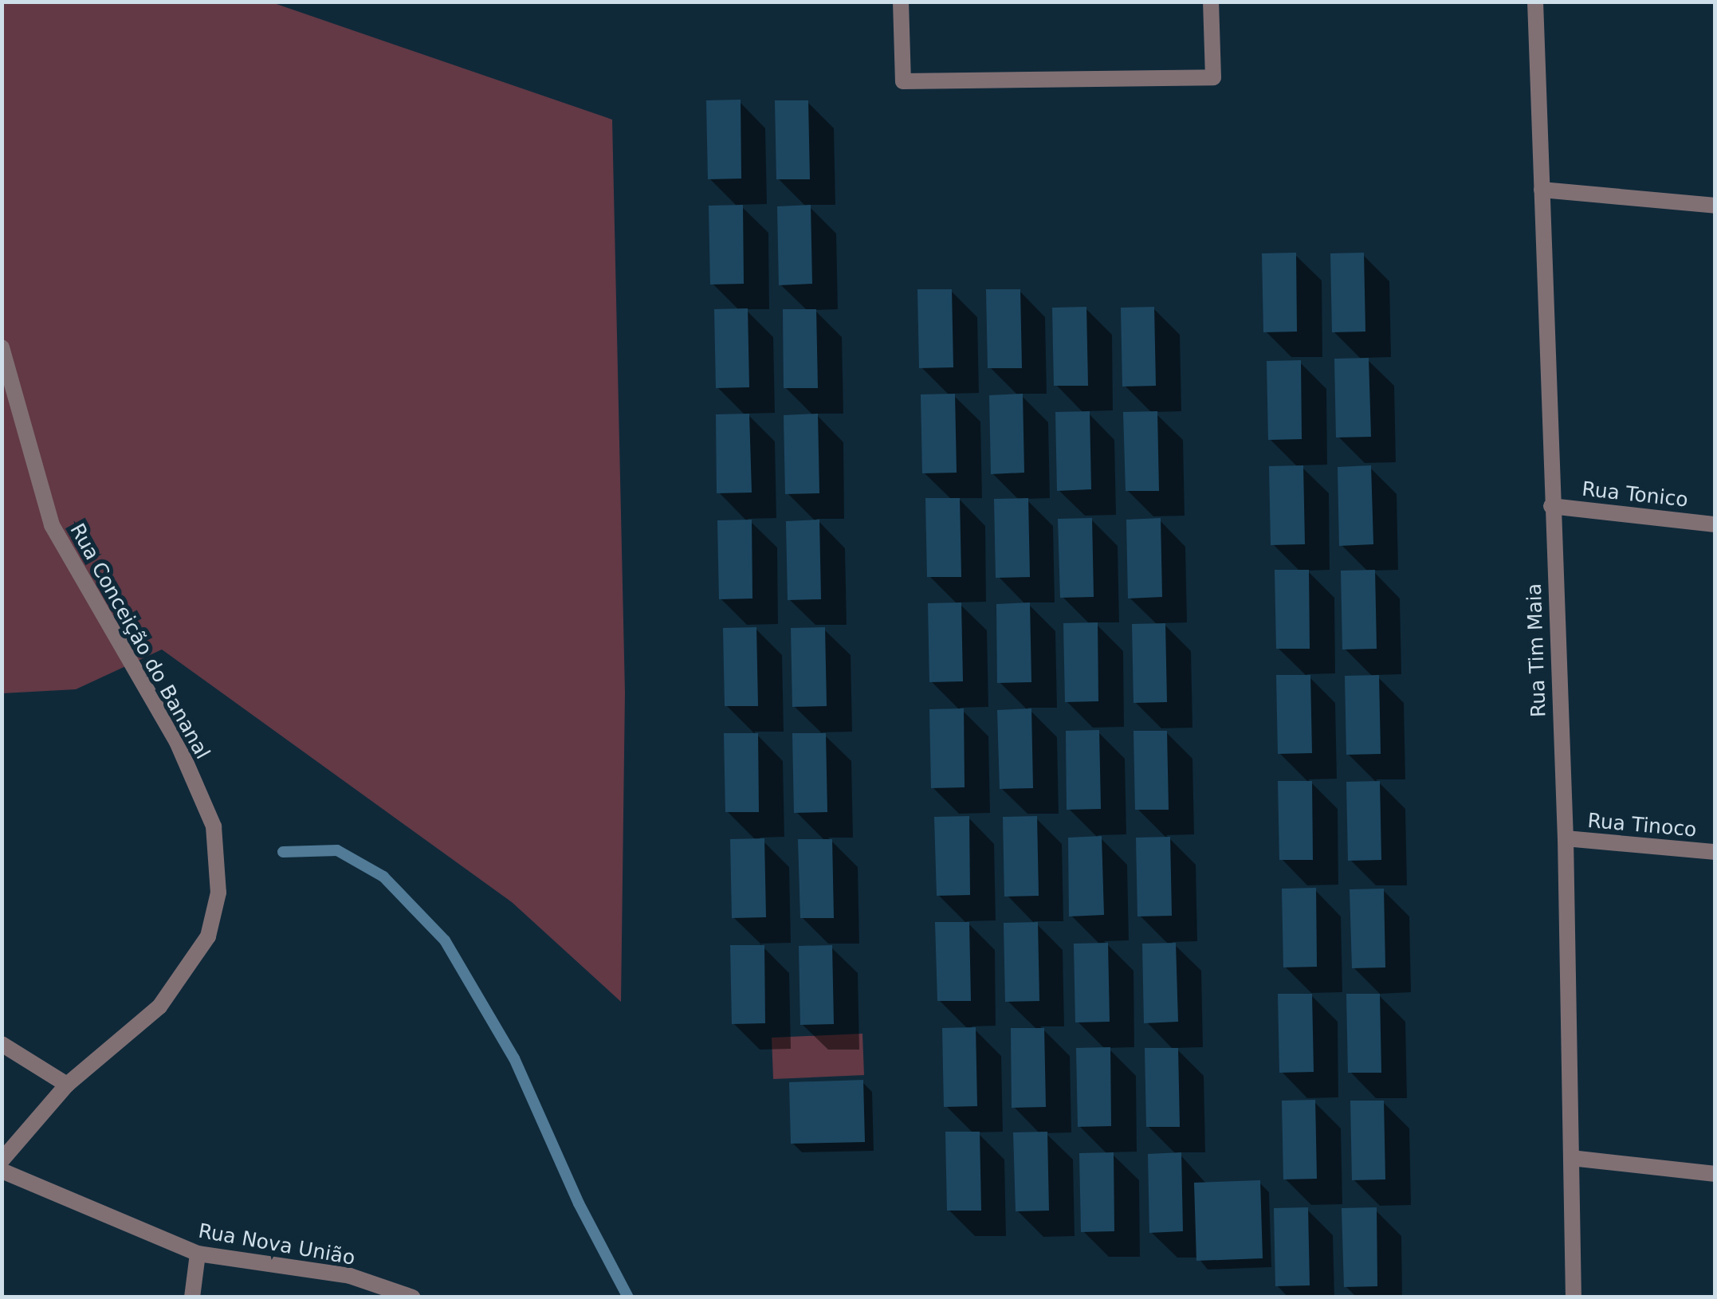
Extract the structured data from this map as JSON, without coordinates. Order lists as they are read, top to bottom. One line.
{"streets":{"street":["Rua Tonico","Rua Conceição do Bananal","Rua Tim Maia","Rua Tinoco","Rua Nova União"]},"crossings":[["Rua Tonico","Rua Tim Maia"],["Rua Tim Maia","Rua Tinoco"]]}
